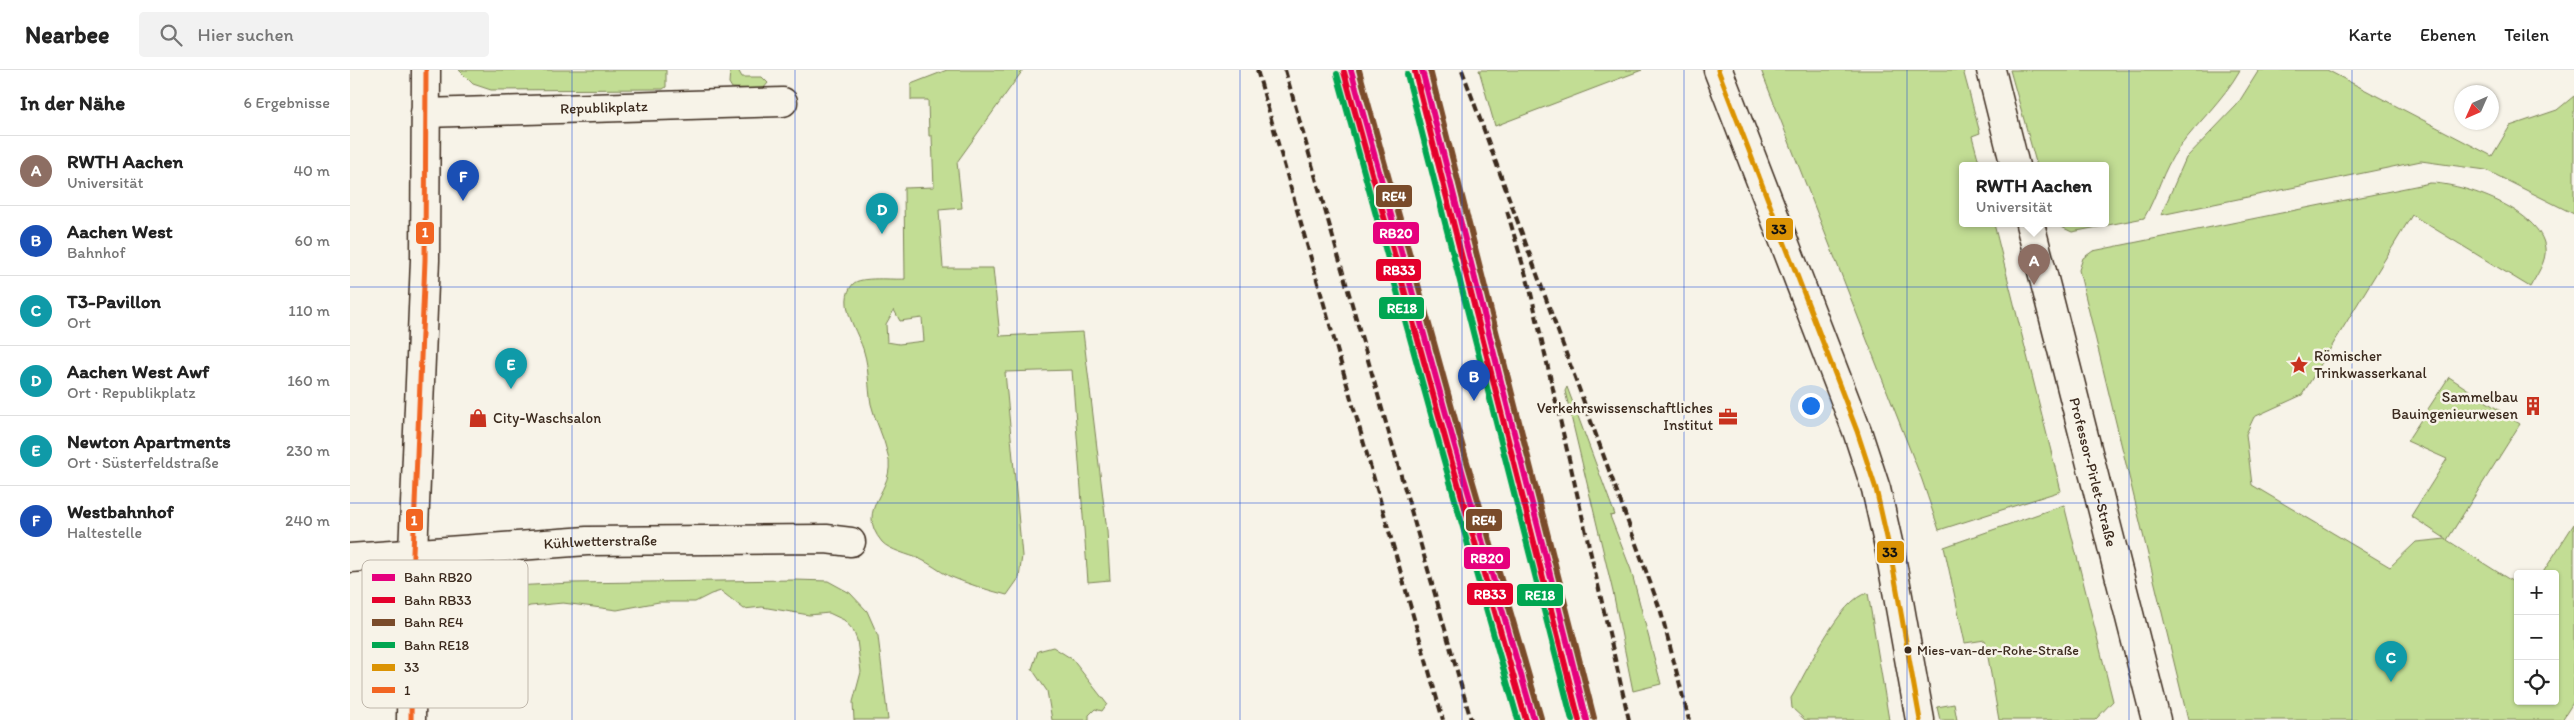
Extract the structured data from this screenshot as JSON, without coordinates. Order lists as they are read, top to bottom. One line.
{"streets":{"street":["Republikplatz","Professor-Pirlet-Straße","Kühlwetterstraße"]},"places":{"place":["Römischer Trinkwasserkanal"],"building":["Sammelbau Bauingenieurwesen"],"office":["Verkehrswissenschaftliches Institut"],"shop":["City-Waschsalon"],"other":["Mies-van-der-Rohe-Straße"]},"lines":["rail line RB20","rail line RE4","transit line 33","transit line 1","rail line RB33","rail line RE18"],"legend":["Bahn RB20","Bahn RB33","Bahn RE4","Bahn RE18","33","1"],"north":"bottom left","page":{"header":"Nearbee","search":"Hier suchen","nav":["Karte","Ebenen","Teilen"],"heading":["In der Nähe","6 Ergebnisse"],"list":[{"mark":"A","name":"RWTH Aachen","note":"Universität","value":"40 m"},{"mark":"B","name":"Aachen West","note":"Bahnhof","value":"60 m"},{"mark":"C","name":"T3-Pavillon","note":"Ort","value":"110 m"},{"mark":"D","name":"Aachen West Awf","note":"Ort · Republikplatz","value":"160 m"},{"mark":"E","name":"Newton Apartments","note":"Ort · Süsterfeldstraße","value":"230 m"},{"mark":"F","name":"Westbahnhof","note":"Haltestelle","value":"240 m"}],"pins":["F","D","A","E","B","C"],"popup":["RWTH Aachen","Universität"],"map_buttons":["+","−"]}}
